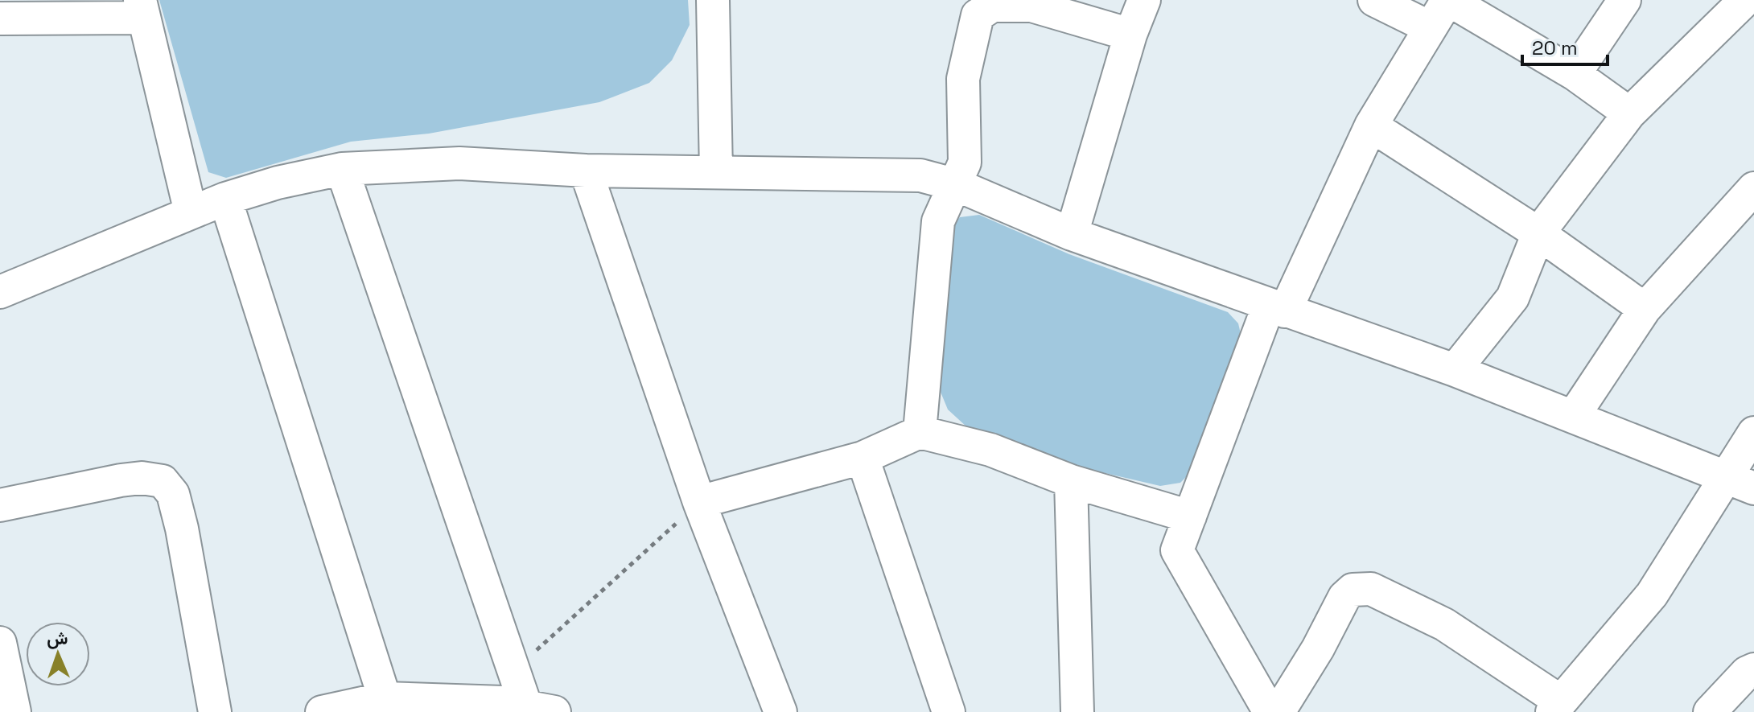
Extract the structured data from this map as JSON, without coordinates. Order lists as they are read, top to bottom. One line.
{"scale_bar":"20 m","north":"top"}
